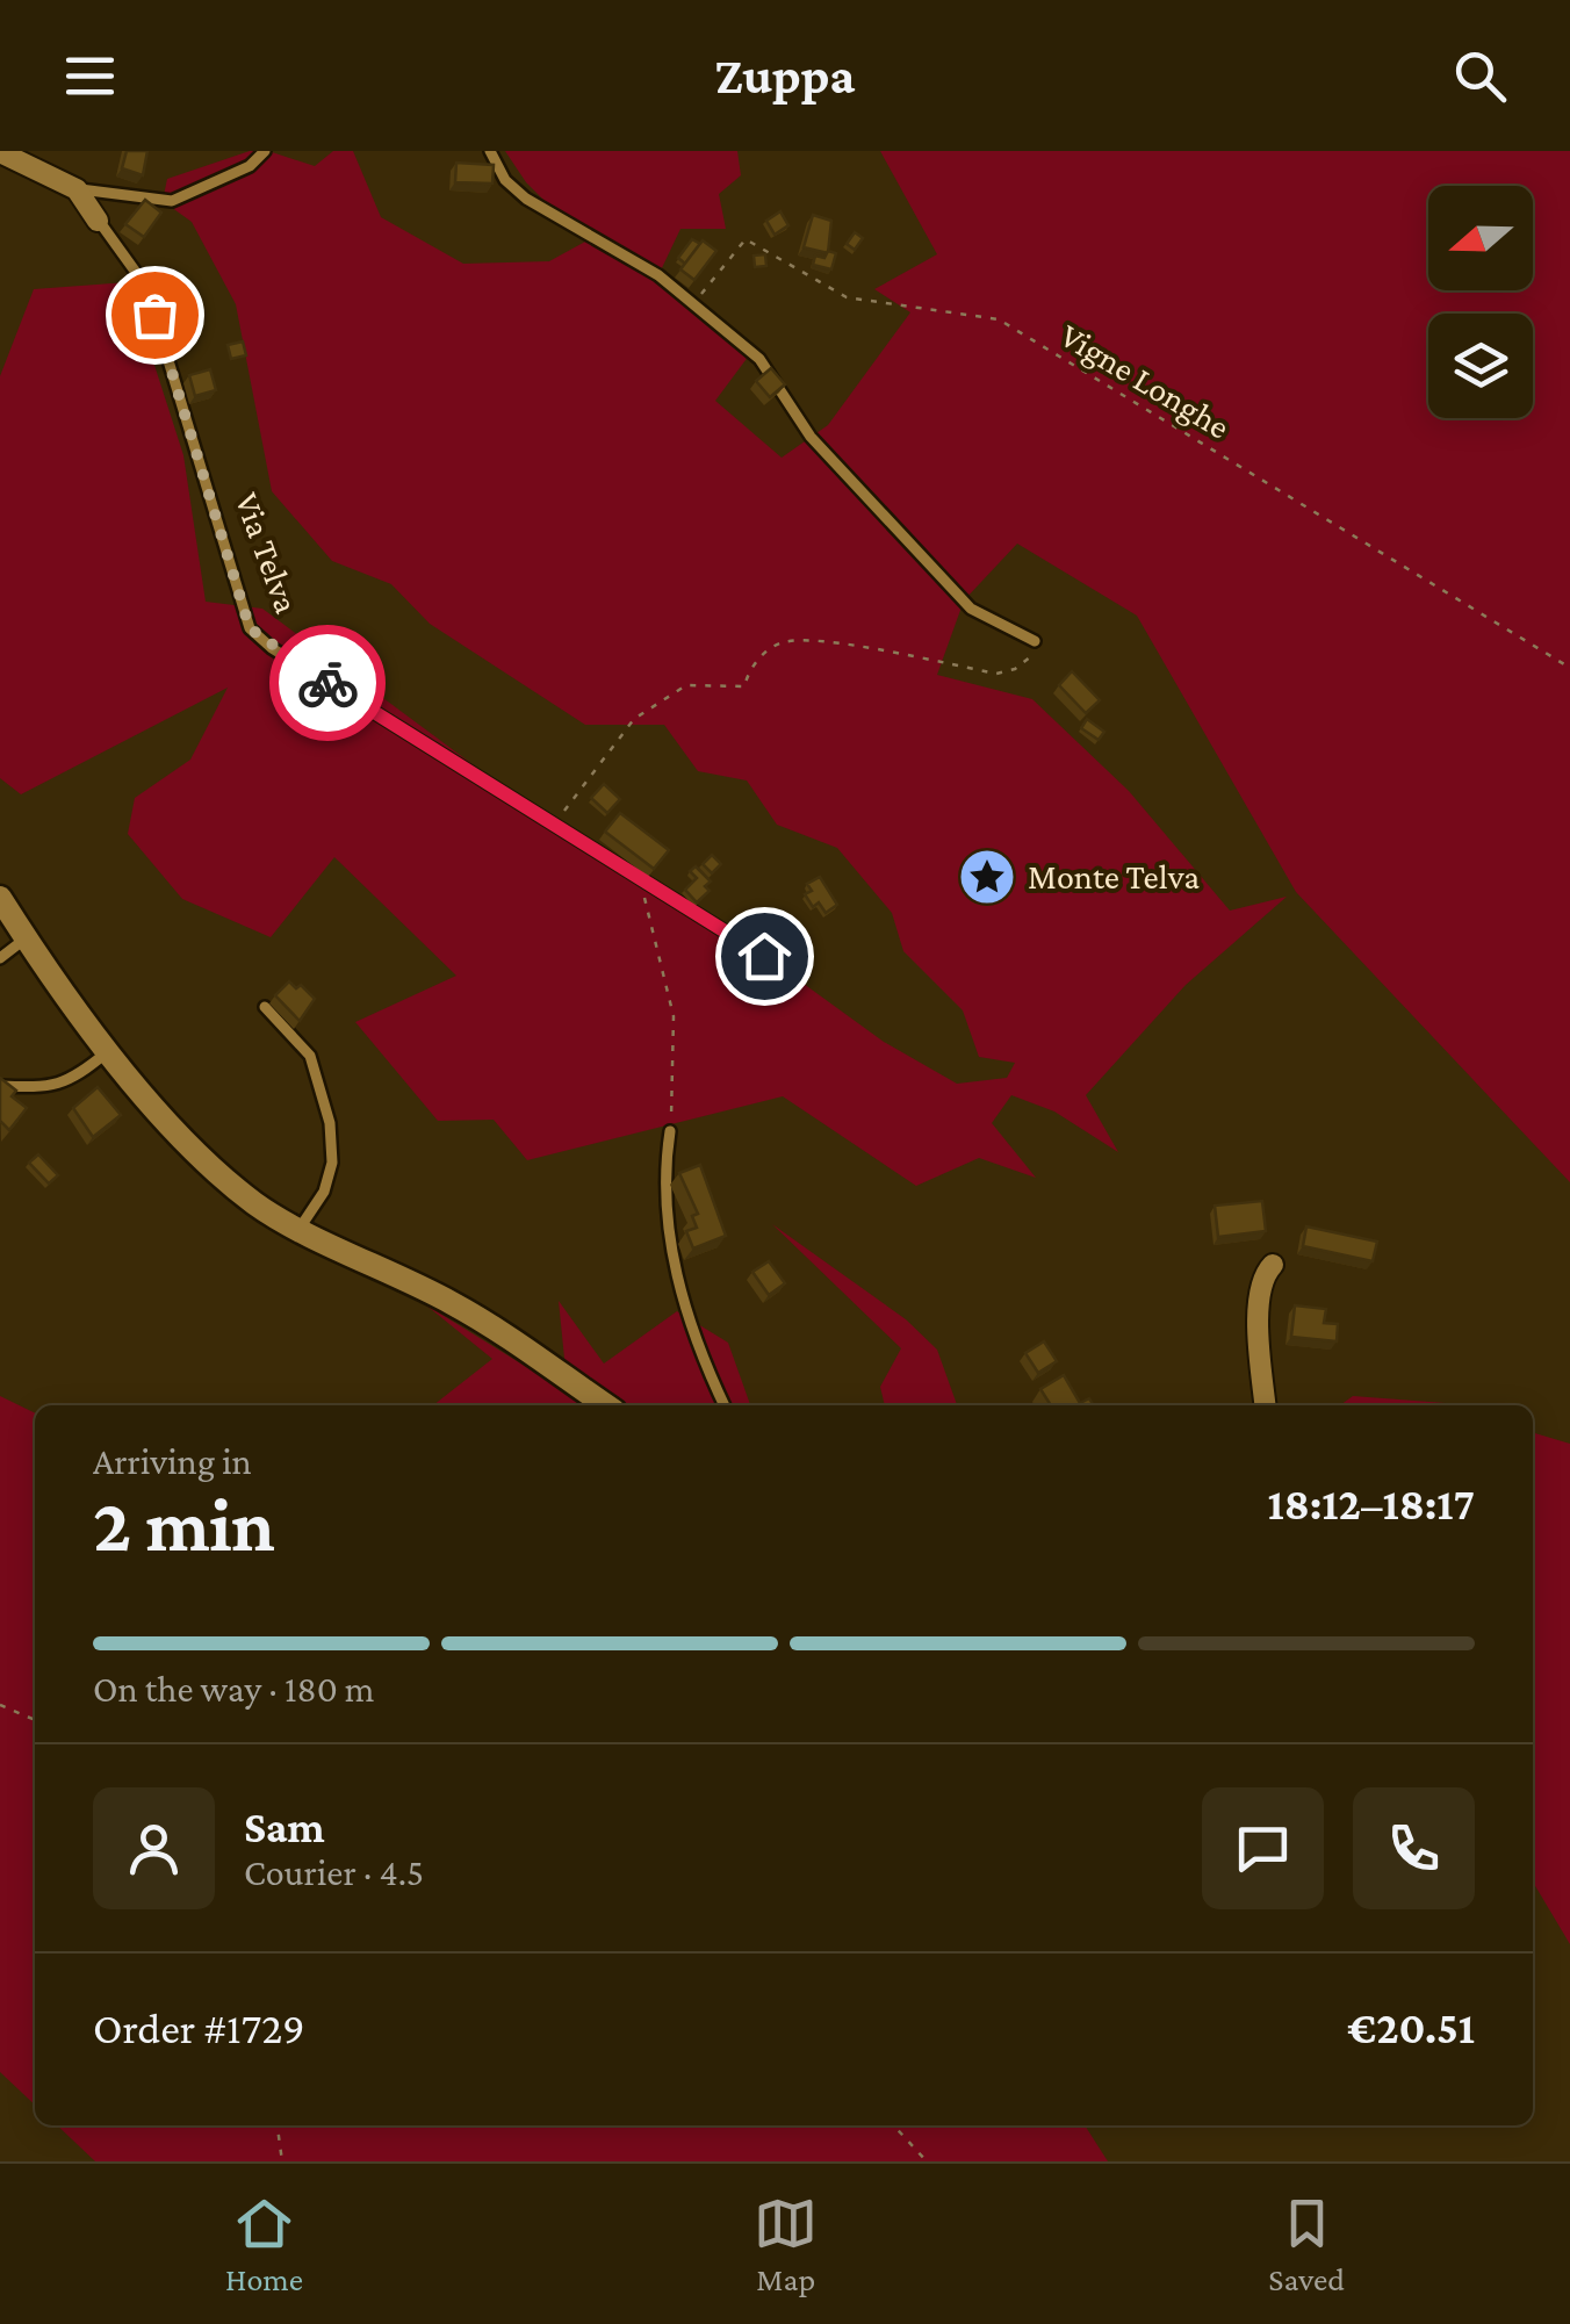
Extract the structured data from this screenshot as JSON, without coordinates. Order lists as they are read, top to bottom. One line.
{"streets":{"street":["Via Telva"],"path":["Vigne Longhe"]},"places":{"place":["Monte Telva"]},"north":"left","page":{"header":"Zuppa","heading":["2 min","Arriving in","18:12–18:17"],"panel":["Sam","Courier · 4.5","Order #1729","€20.51"],"bar":"On the way · 180 m","tabs":["Home","Map","Saved"]}}
